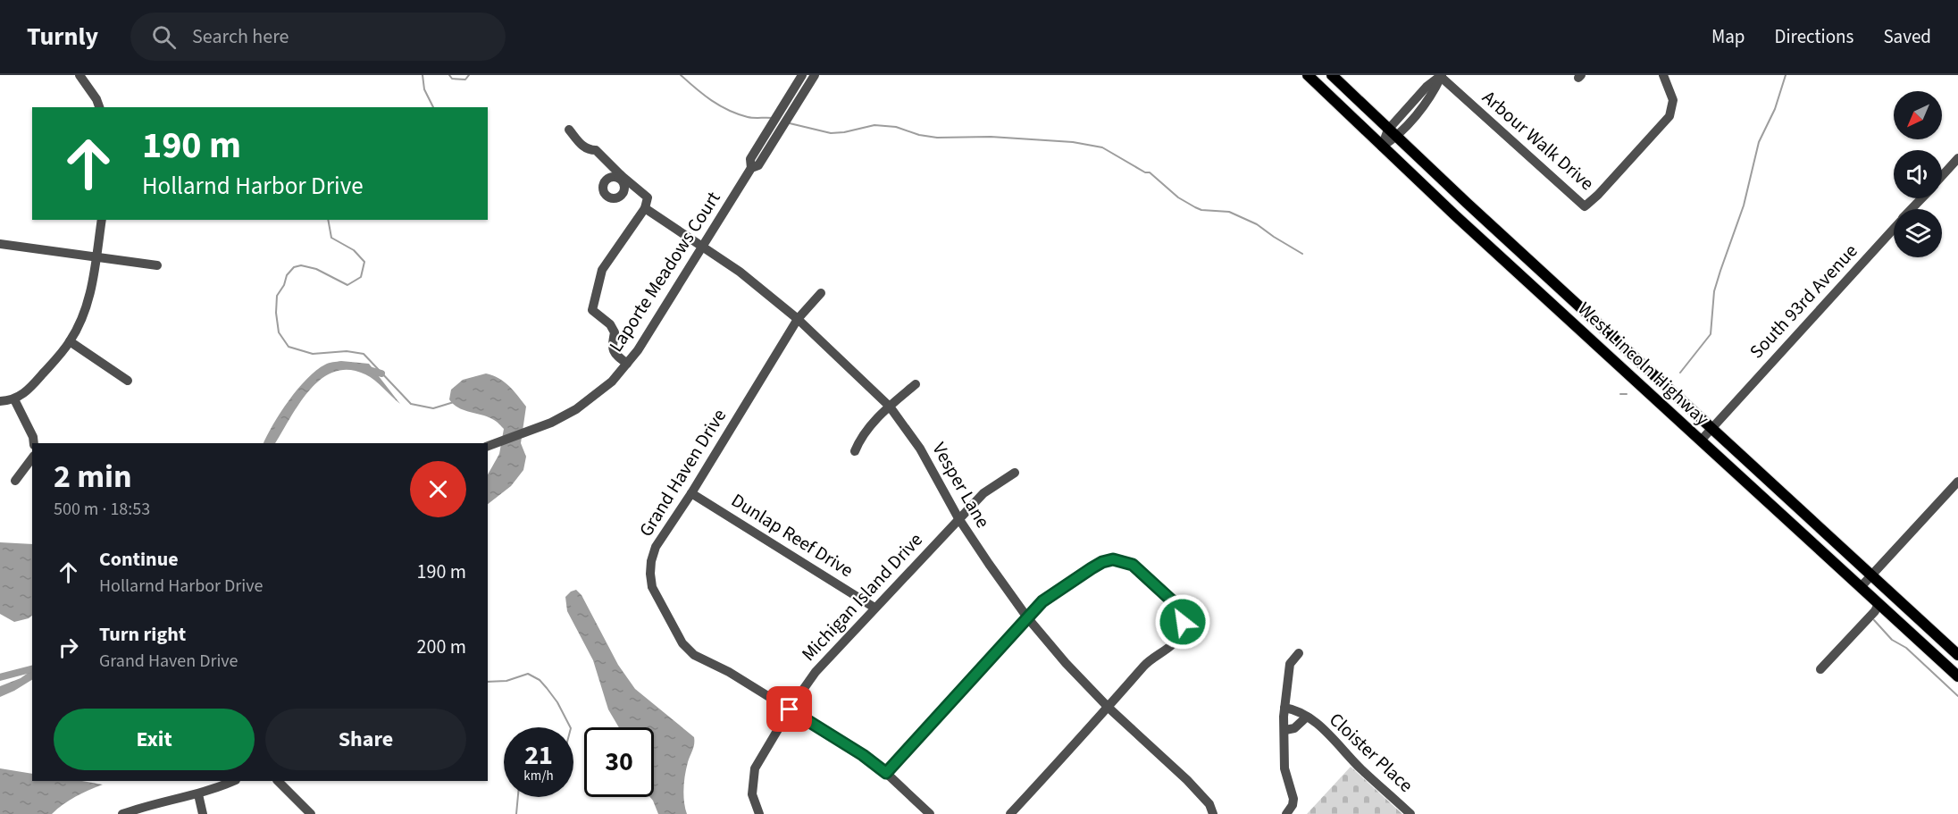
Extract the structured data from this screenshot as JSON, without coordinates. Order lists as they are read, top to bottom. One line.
{"streets":{"main road":["West Lincoln Highway"],"street":["Arbour Walk Drive","Laporte Meadows Court","South 93rd Avenue","Grand Haven Drive","Vesper Lane","Dunlap Reef Drive","Michigan Island Drive","Cloister Place"]},"crossings":[["Laporte Meadows Court","Vesper Lane"],["South 93rd Avenue","West Lincoln Highway"],["Grand Haven Drive","Vesper Lane"],["Grand Haven Drive","Dunlap Reef Drive"],["Grand Haven Drive","Michigan Island Drive"],["Vesper Lane","Michigan Island Drive"],["Dunlap Reef Drive","Michigan Island Drive"]],"north":"bottom left","page":{"header":"Turnly","search":"Search here","nav":["Map","Directions","Saved"],"turn":["190 m","Hollarnd Harbor Drive"],"heading":["2 min","500 m · 18:53"],"list":[{"name":"Continue","note":"Hollarnd Harbor Drive","value":"190 m"},{"name":"Turn right","note":"Grand Haven Drive","value":"200 m"}],"buttons":["Exit","Share"],"speed":"21 km/h","limit":"30"}}
